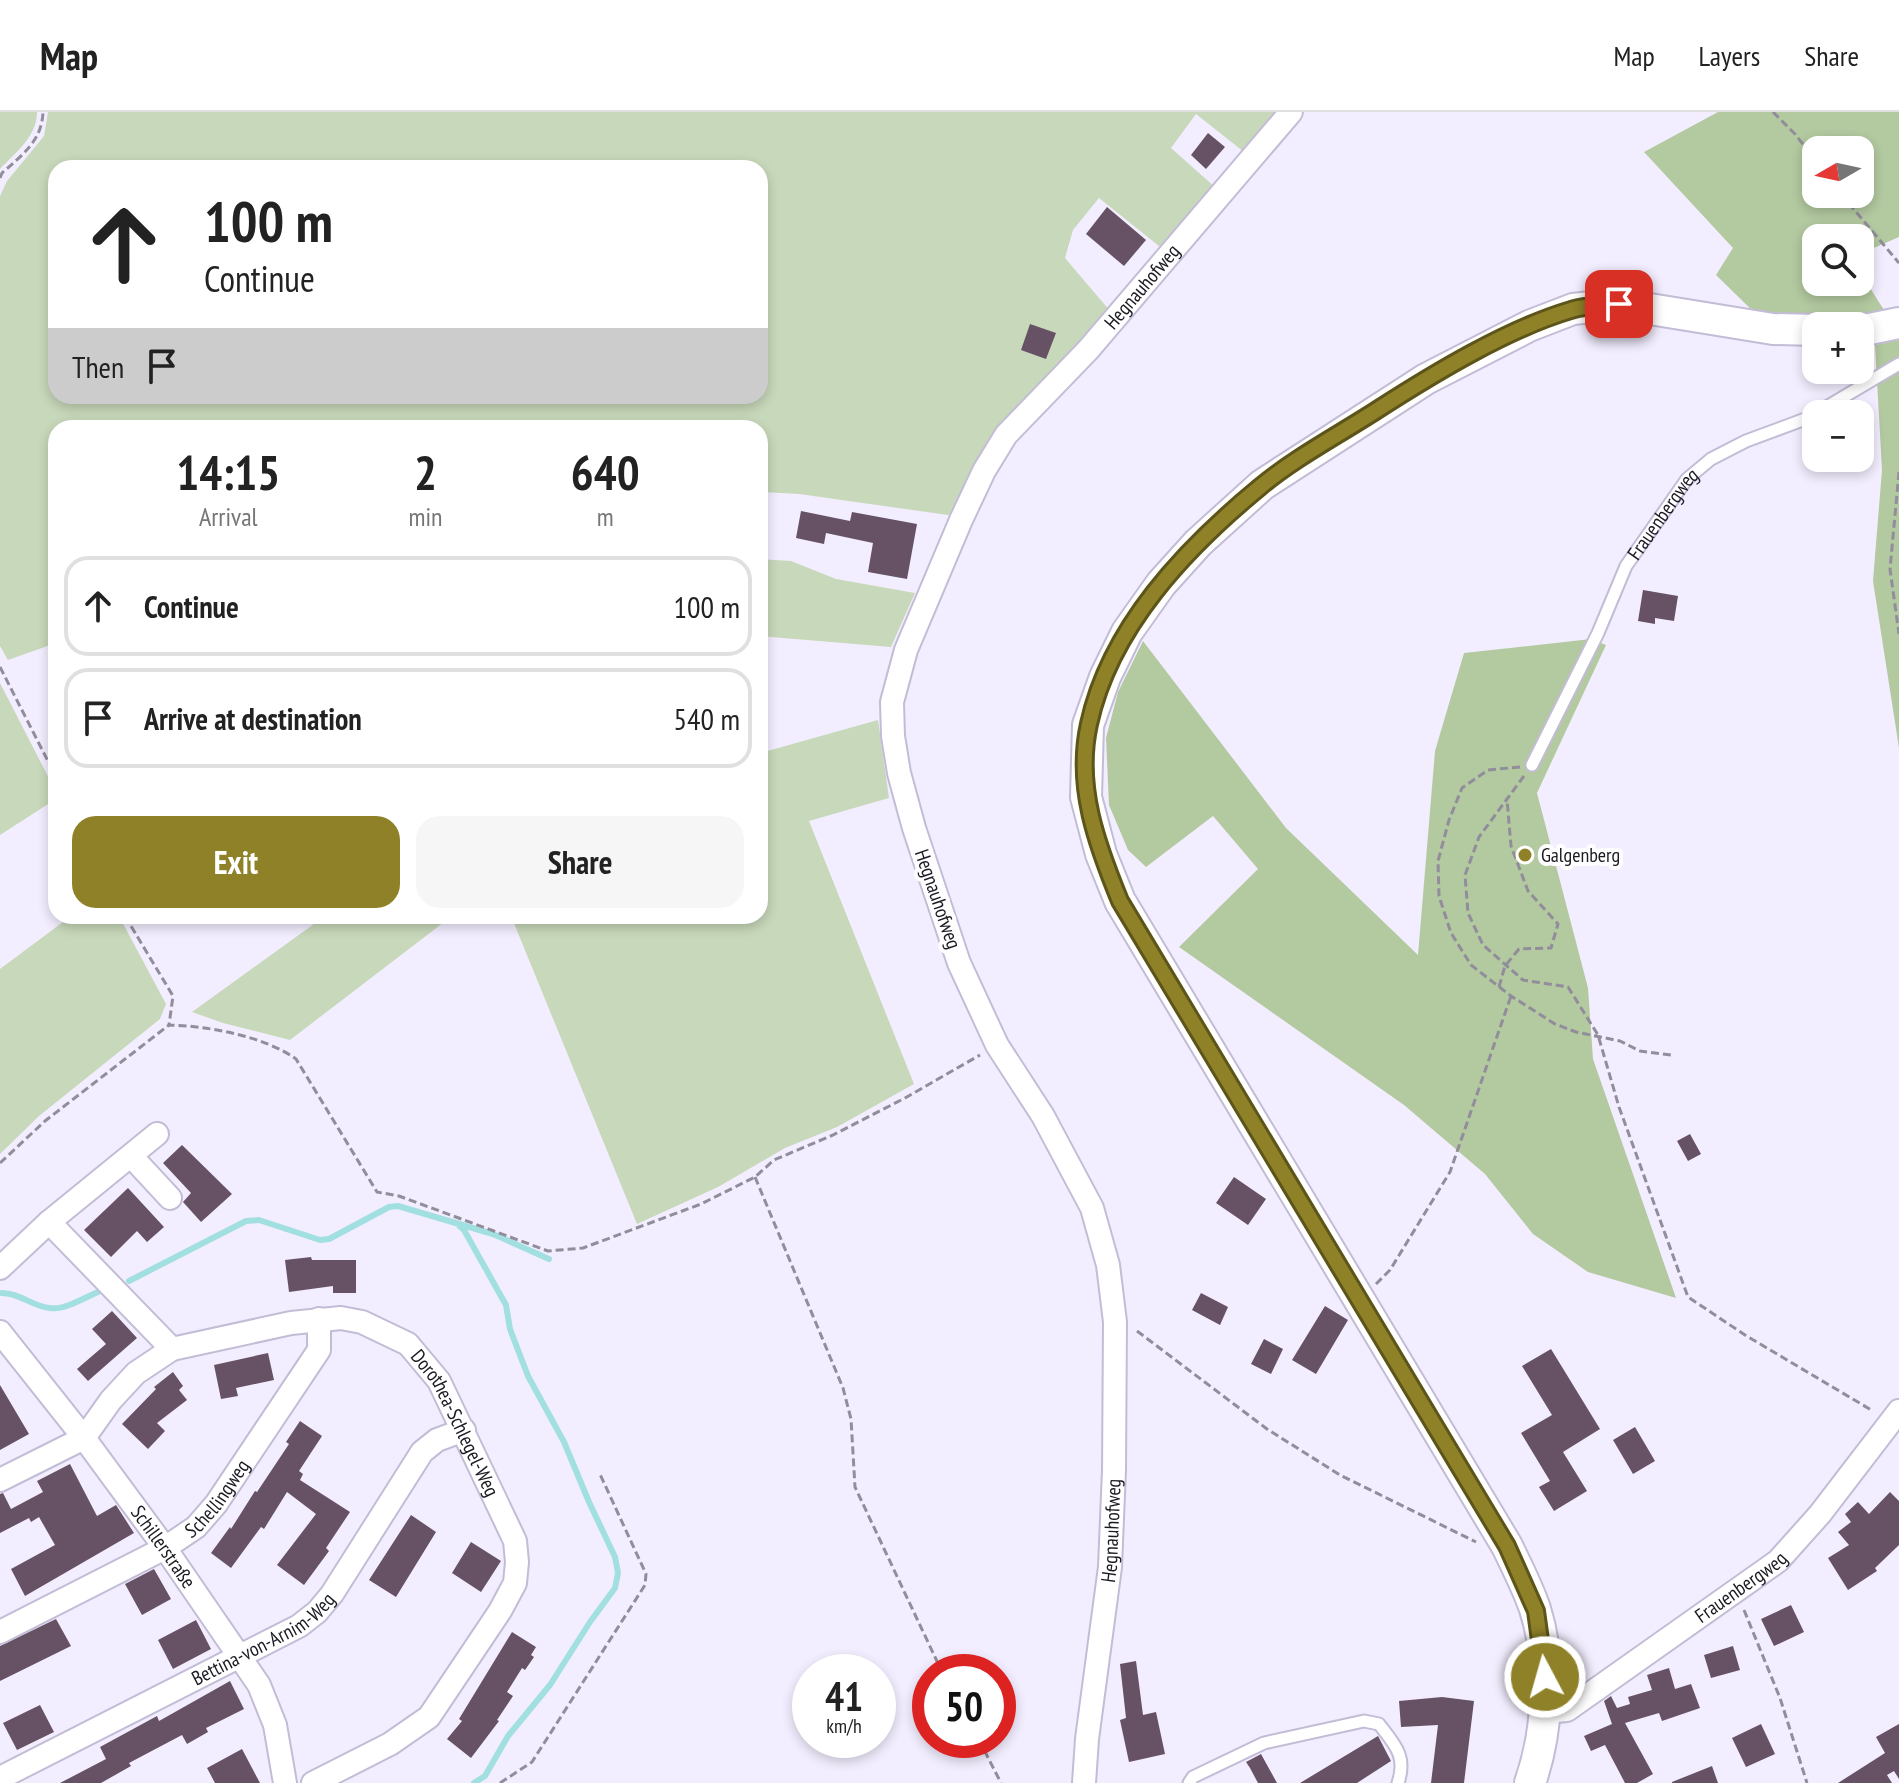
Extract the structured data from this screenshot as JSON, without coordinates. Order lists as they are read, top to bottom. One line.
{"streets":{"street":["Hegnauhofweg","Frauenbergweg","Dorothea-Schlegel-Weg","Schellingweg","Schillerstraße","Bettina-von-Arnim-Weg"]},"crossings":[["Dorothea-Schlegel-Weg","Schellingweg"],["Dorothea-Schlegel-Weg","Bettina-von-Arnim-Weg"],["Schellingweg","Schillerstraße"],["Schillerstraße","Bettina-von-Arnim-Weg"]],"places":["Galgenberg"],"north":"left","page":{"header":"Map","nav":["Map","Layers","Share"],"map_buttons":["+","−"],"turn":["100 m","Continue"],"then":"Then","eta":["14:15","Arrival","2","min","640","m"],"list":[{"name":"Continue","value":"100 m"},{"name":"Arrive at destination","value":"540 m"}],"buttons":["Exit","Share"],"speed":"41 km/h","limit":"50"}}
